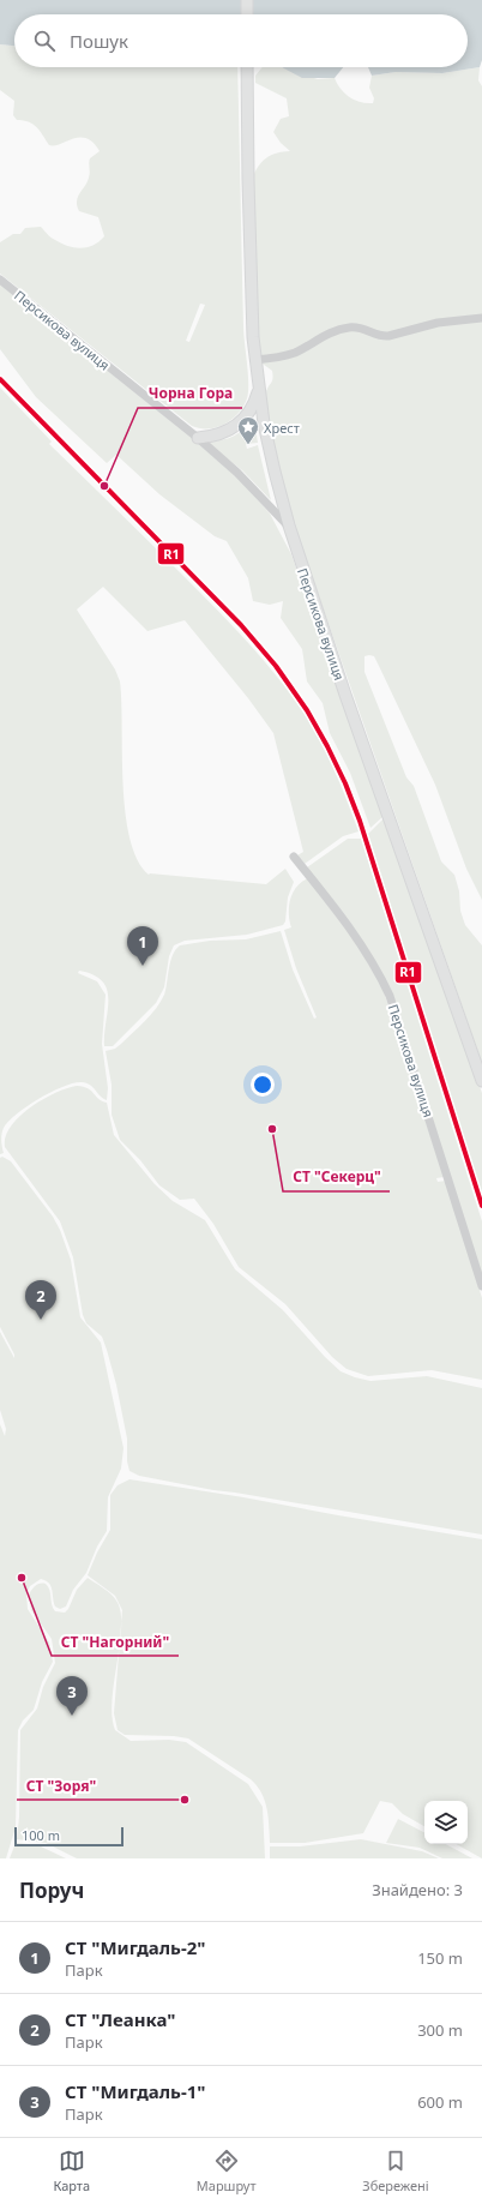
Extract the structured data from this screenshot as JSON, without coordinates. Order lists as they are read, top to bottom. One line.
{"streets":{"main road":["Персикова вулиця"]},"places":{"place":["Хрест"],"other":["Чорна Гора","СТ \"Секерц\"","СТ \"Нагорний\"","СТ \"Зоря\""]},"lines":["transit line R1"],"scale_bar":"100 m","page":{"search":"Пошук","pins":["1","2","3"],"scale":"100 m","heading":["Поруч","Знайдено: 3"],"list":[{"mark":"1","name":"СТ \"Мигдаль-2\"","note":"Парк","value":"150 m"},{"mark":"2","name":"СТ \"Леанка\"","note":"Парк","value":"300 m"},{"mark":"3","name":"СТ \"Мигдаль-1\"","note":"Парк","value":"600 m"}],"nav":["Карта","Маршрут","Збережені"]}}
